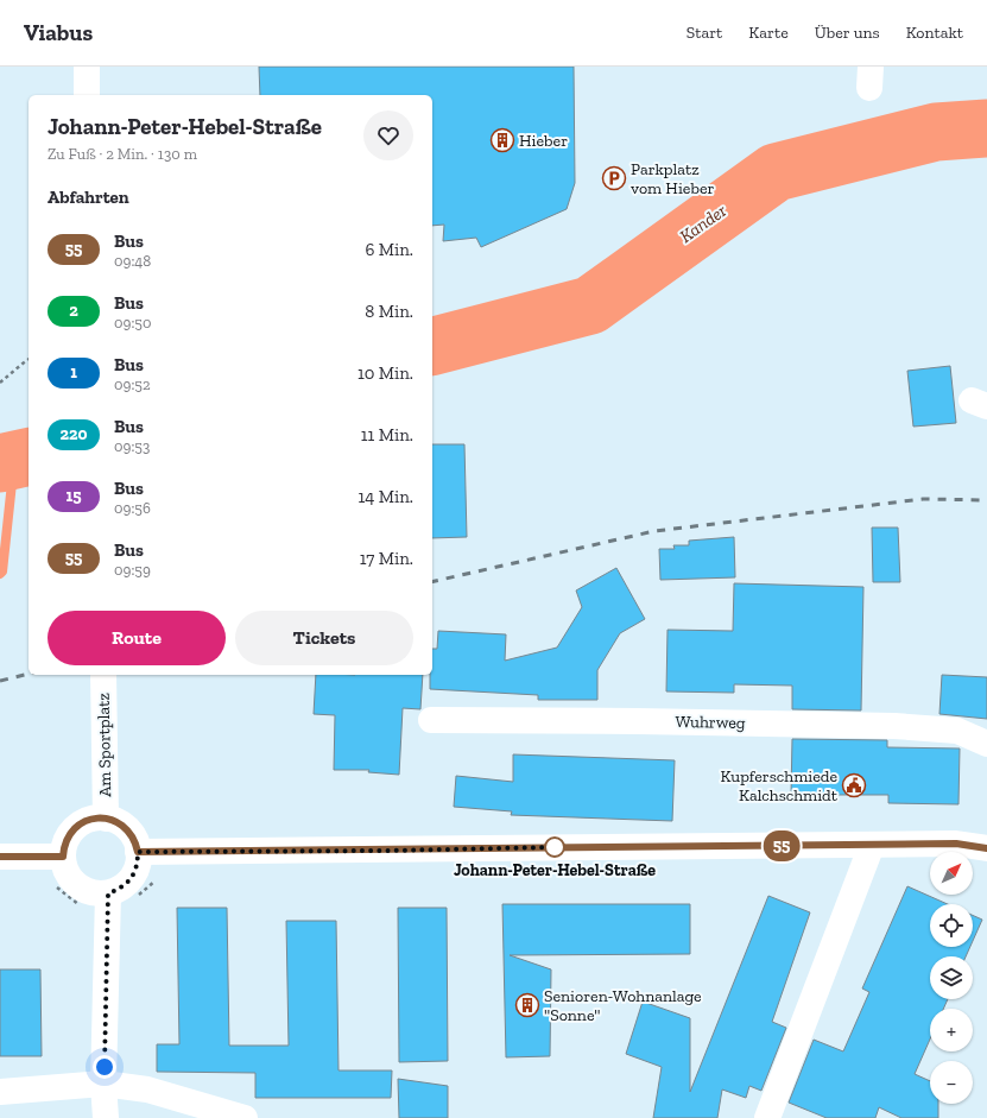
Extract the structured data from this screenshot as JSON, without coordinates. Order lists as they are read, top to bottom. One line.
{"streets":{"street":["Wuhrweg","Am Sportplatz"]},"water":["Kander"],"places":{"building":["Hieber","Senioren-Wohnanlage \"Sonne\""],"parking":["Parkplatz vom Hieber"],"public building":["Kupferschmiede Kalchschmidt"],"other":["Johann-Peter-Hebel-Straße"]},"lines":["bus line 55"],"north":"top right","page":{"header":"Viabus","nav":["Start","Karte","Über uns","Kontakt"],"on_map":"55","heading":[["Johann-Peter-Hebel-Straße","Zu Fuß · 2 Min. · 130 m"],"Abfahrten"],"list":[{"mark":"55","name":"Bus","note":"09:48","value":"6 Min."},{"mark":"2","name":"Bus","note":"09:50","value":"8 Min."},{"mark":"1","name":"Bus","note":"09:52","value":"10 Min."},{"mark":"220","name":"Bus","note":"09:53","value":"11 Min."},{"mark":"15","name":"Bus","note":"09:56","value":"14 Min."},{"mark":"55","name":"Bus","note":"09:59","value":"17 Min."}],"buttons":["Route","Tickets"],"map_buttons":["+","−"]}}
